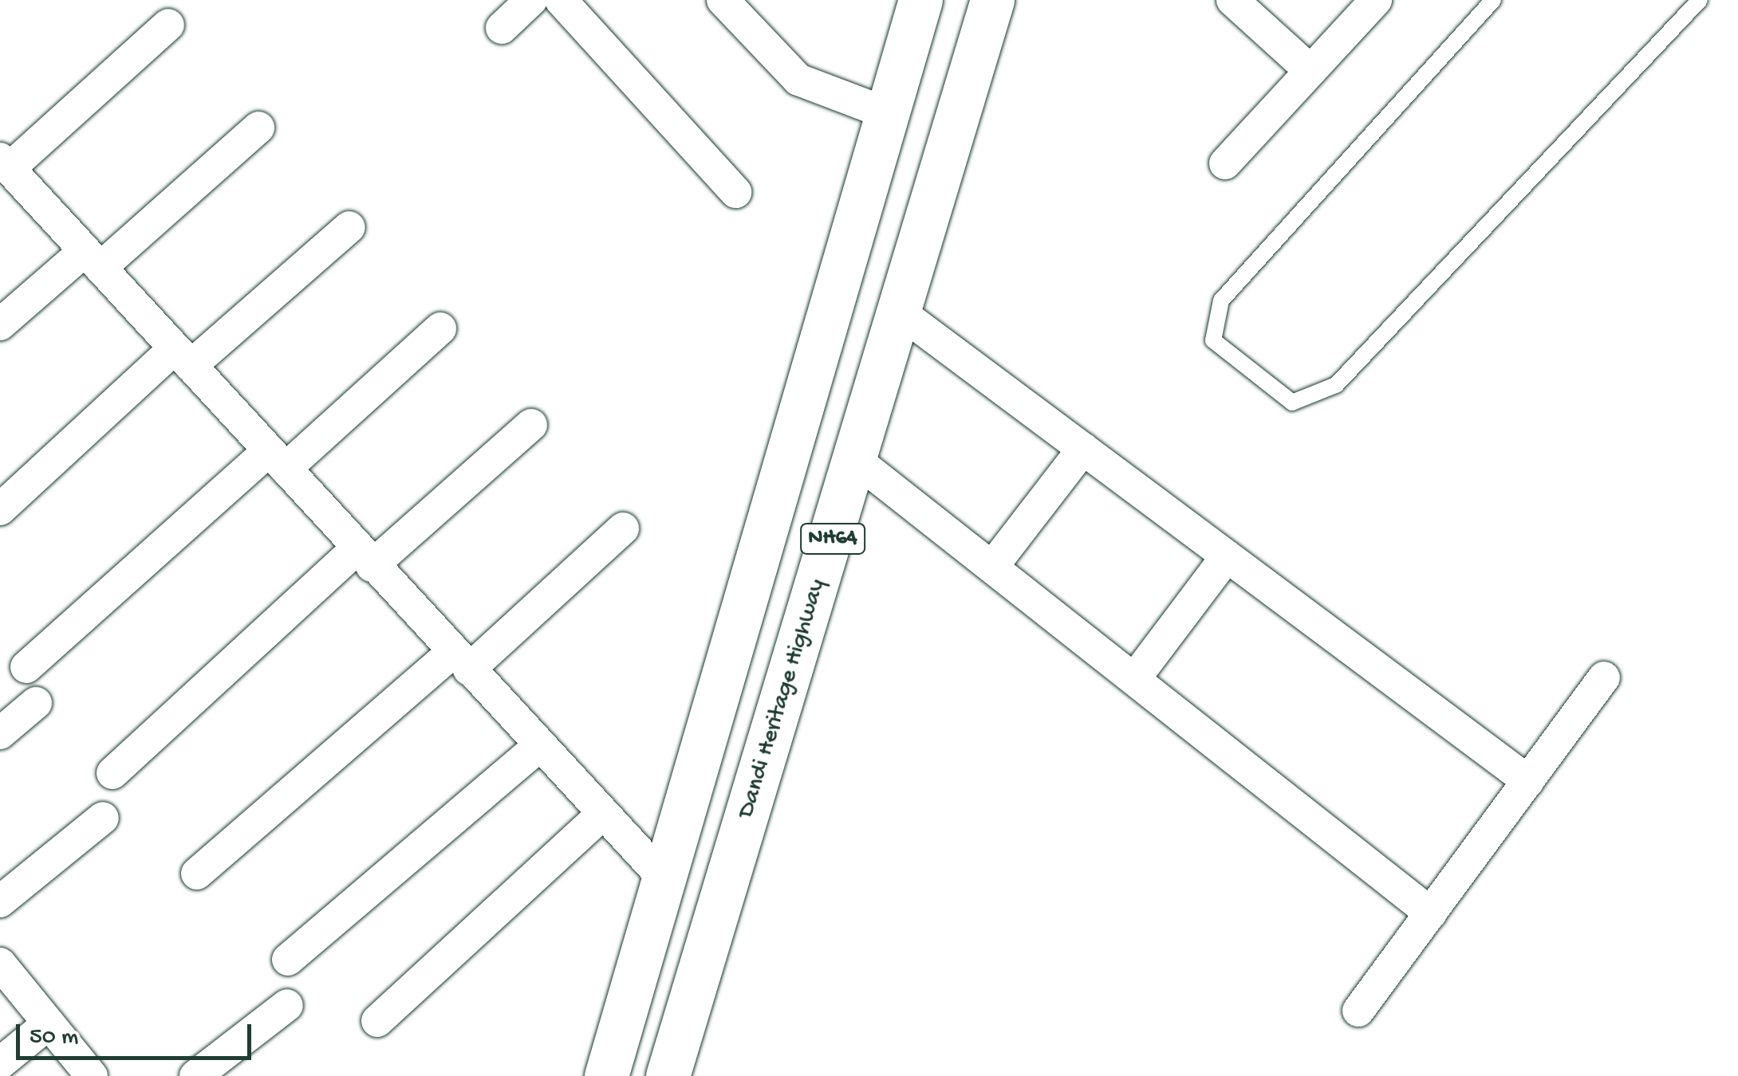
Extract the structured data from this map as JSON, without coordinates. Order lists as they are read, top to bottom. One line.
{"streets":{"main road":["NH64","Dandi Heritage Highway"]},"scale_bar":"50 m"}
